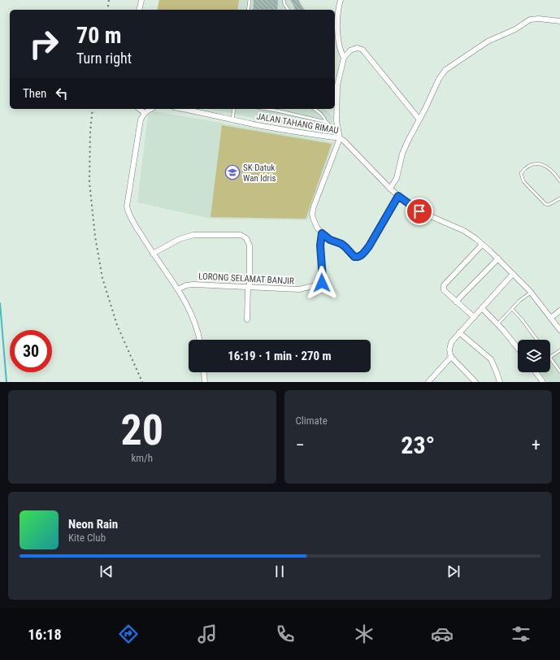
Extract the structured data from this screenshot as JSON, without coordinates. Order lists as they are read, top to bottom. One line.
{"streets":{"street":["JALAN TAHANG RIMAU","LORONG SELAMAT BANJIR"]},"places":{"school or university":["SK Datuk Wan Idris"]},"page":{"turn":["70 m","Turn right"],"then":"Then","limit":"30","trip":"16:19 · 1 min · 270 m","tile":[["20","km/h"],"Climate"],"heat":["−","23°","+"],"song":["Neon Rain","Kite Club"],"tabs":"16:18"}}
